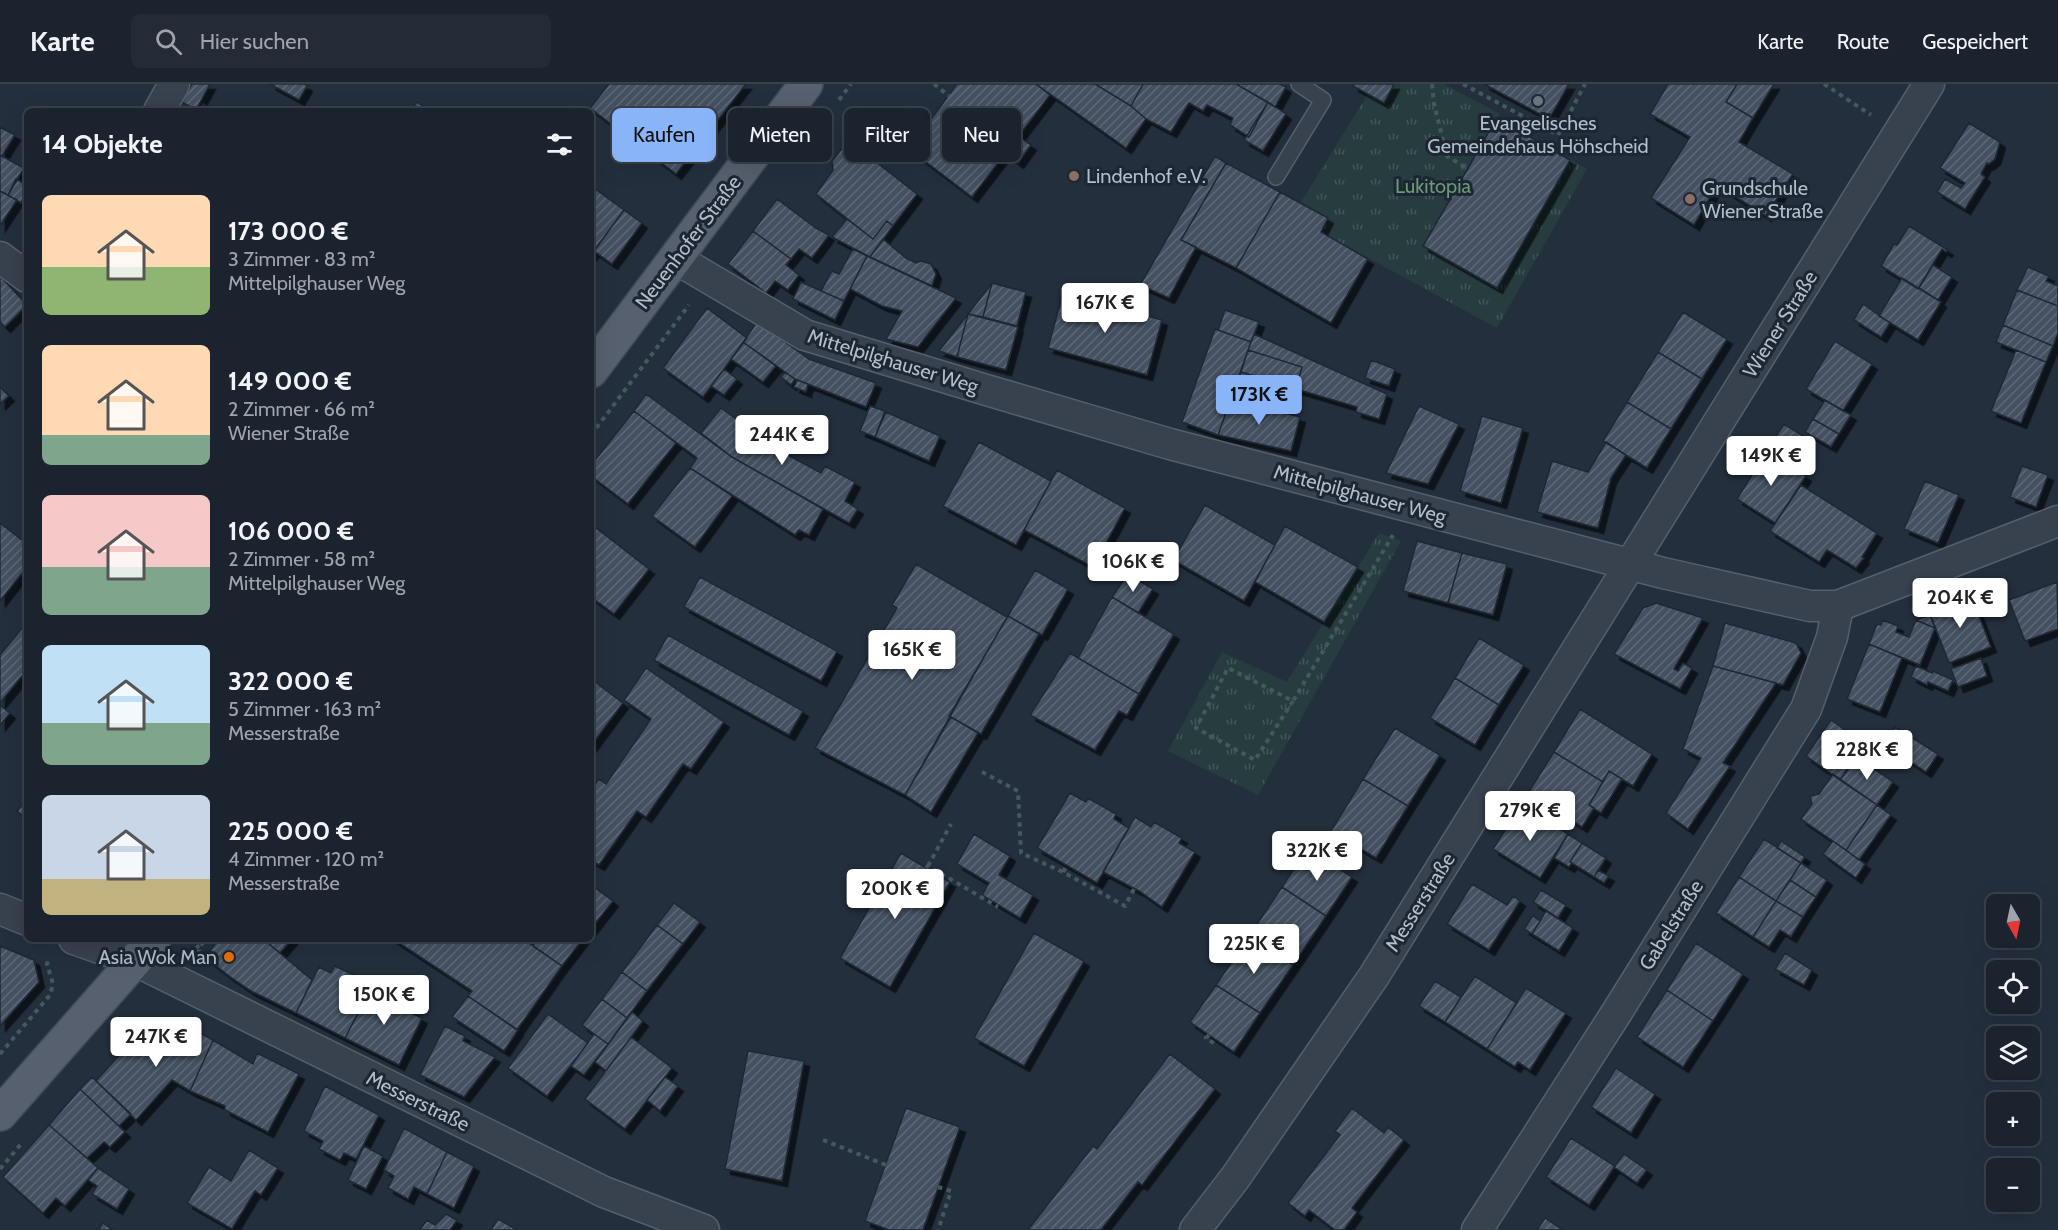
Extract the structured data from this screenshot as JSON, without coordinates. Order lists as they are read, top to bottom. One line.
{"streets":{"main road":["Neuenhofer Straße"],"street":["Wiener Straße","Mittelpilghauser Weg","Messerstraße","Gabelstraße"]},"crossings":[["Neuenhofer Straße","Mittelpilghauser Weg"],["Wiener Straße","Mittelpilghauser Weg"],["Wiener Straße","Messerstraße"],["Mittelpilghauser Weg","Messerstraße"],["Mittelpilghauser Weg","Gabelstraße"]],"parks":["Lukitopia"],"places":["Evangelisches Gemeindehaus Höhscheid","Lindenhof e.V.","Grundschule Wiener Straße","Asia Wok Man"],"north":"bottom","page":{"header":"Karte","search":"Hier suchen","nav":["Karte","Route","Gespeichert"],"chip":["Kaufen","Mieten","Filter","Neu"],"heading":"14 Objekte","list":[{"name":"173 000 €","note":"3 Zimmer · 83 m² · Mittelpilghauser Weg"},{"name":"149 000 €","note":"2 Zimmer · 66 m² · Wiener Straße"},{"name":"106 000 €","note":"2 Zimmer · 58 m² · Mittelpilghauser Weg"},{"name":"322 000 €","note":"5 Zimmer · 163 m² · Messerstraße"},{"name":"225 000 €","note":"4 Zimmer · 120 m² · Messerstraße"}],"price":["167K €","173K €","244K €","149K €","106K €","204K €","165K €","228K €","279K €","322K €","200K €","225K €","150K €","247K €"],"map_buttons":["+","−"]}}
